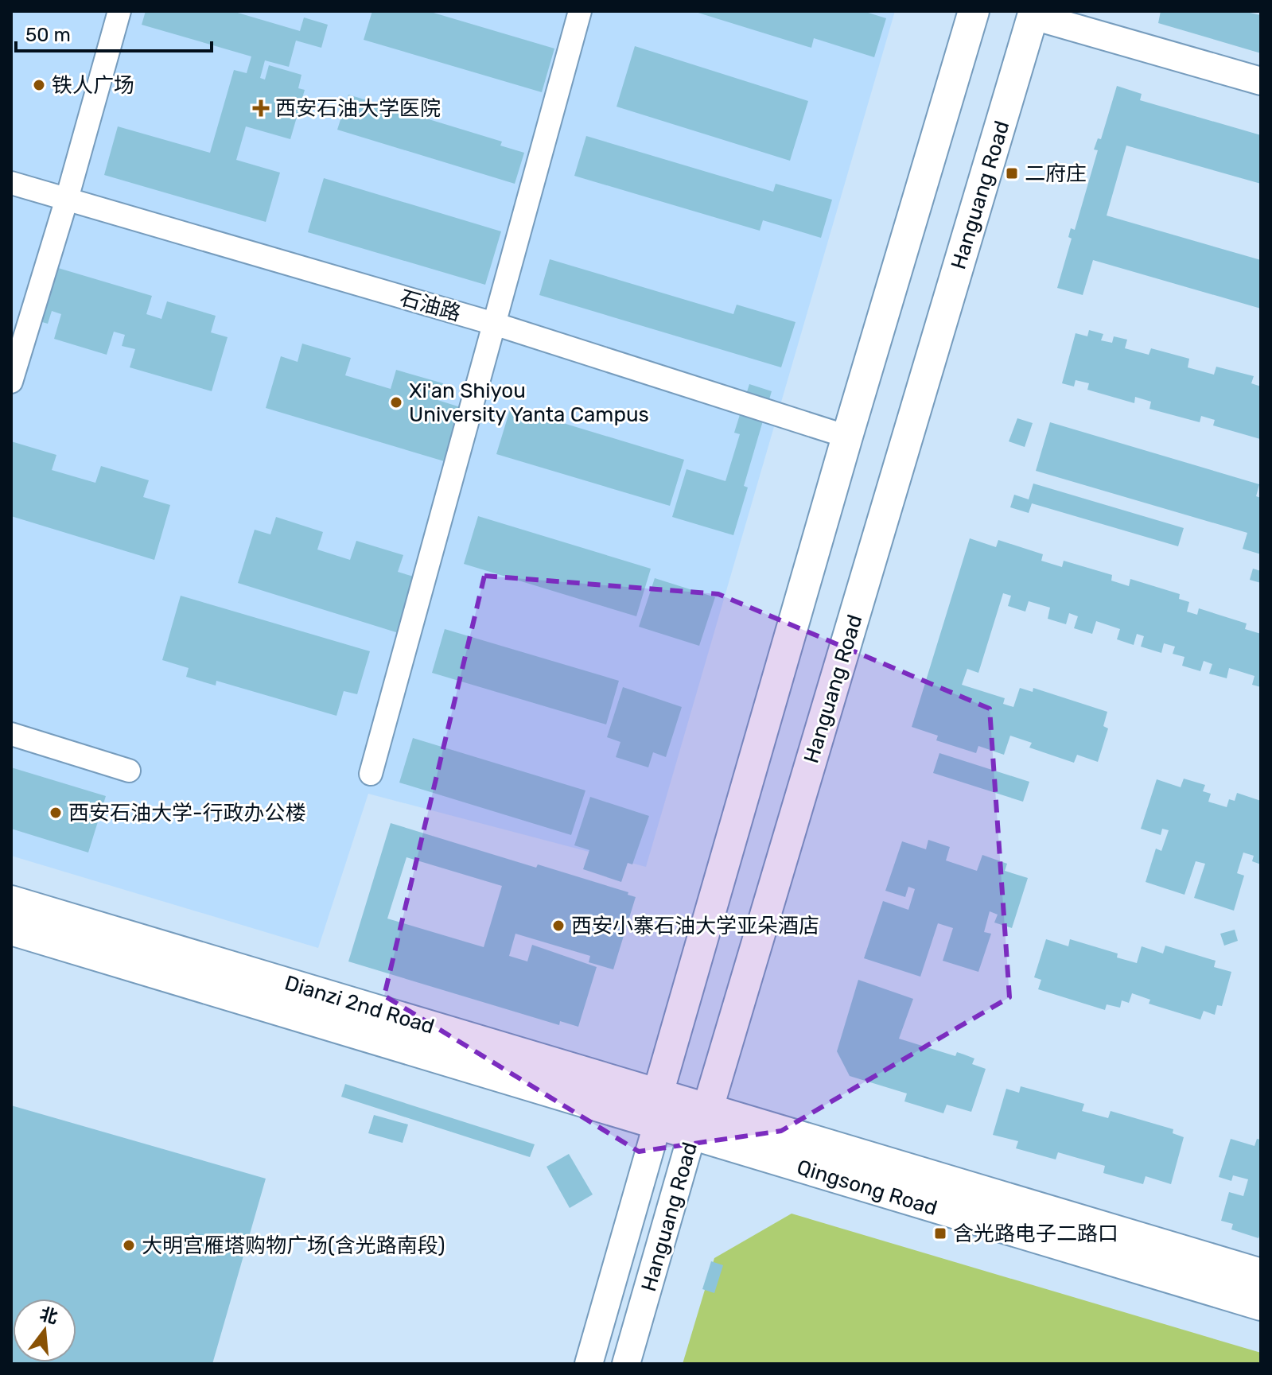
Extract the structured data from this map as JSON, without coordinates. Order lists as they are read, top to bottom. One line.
{"streets":{"main road":["Hanguang Road","Dianzi 2nd Road","Qingsong Road"],"street":["石油路"]},"crossings":[["Hanguang Road","石油路"],["Hanguang Road","Dianzi 2nd Road"],["Hanguang Road","Qingsong Road"],["Dianzi 2nd Road","Qingsong Road"]],"places":{"other":["铁人广场","Xi'an Shiyou University Yanta Campus","西安石油大学-行政办公楼","西安小寨石油大学亚朵酒店","大明宫雁塔购物广场(含光路南段)"],"health":["西安石油大学医院"],"transit":["二府庄","含光路电子二路口"]},"scale_bar":"50 m","north":"top"}
